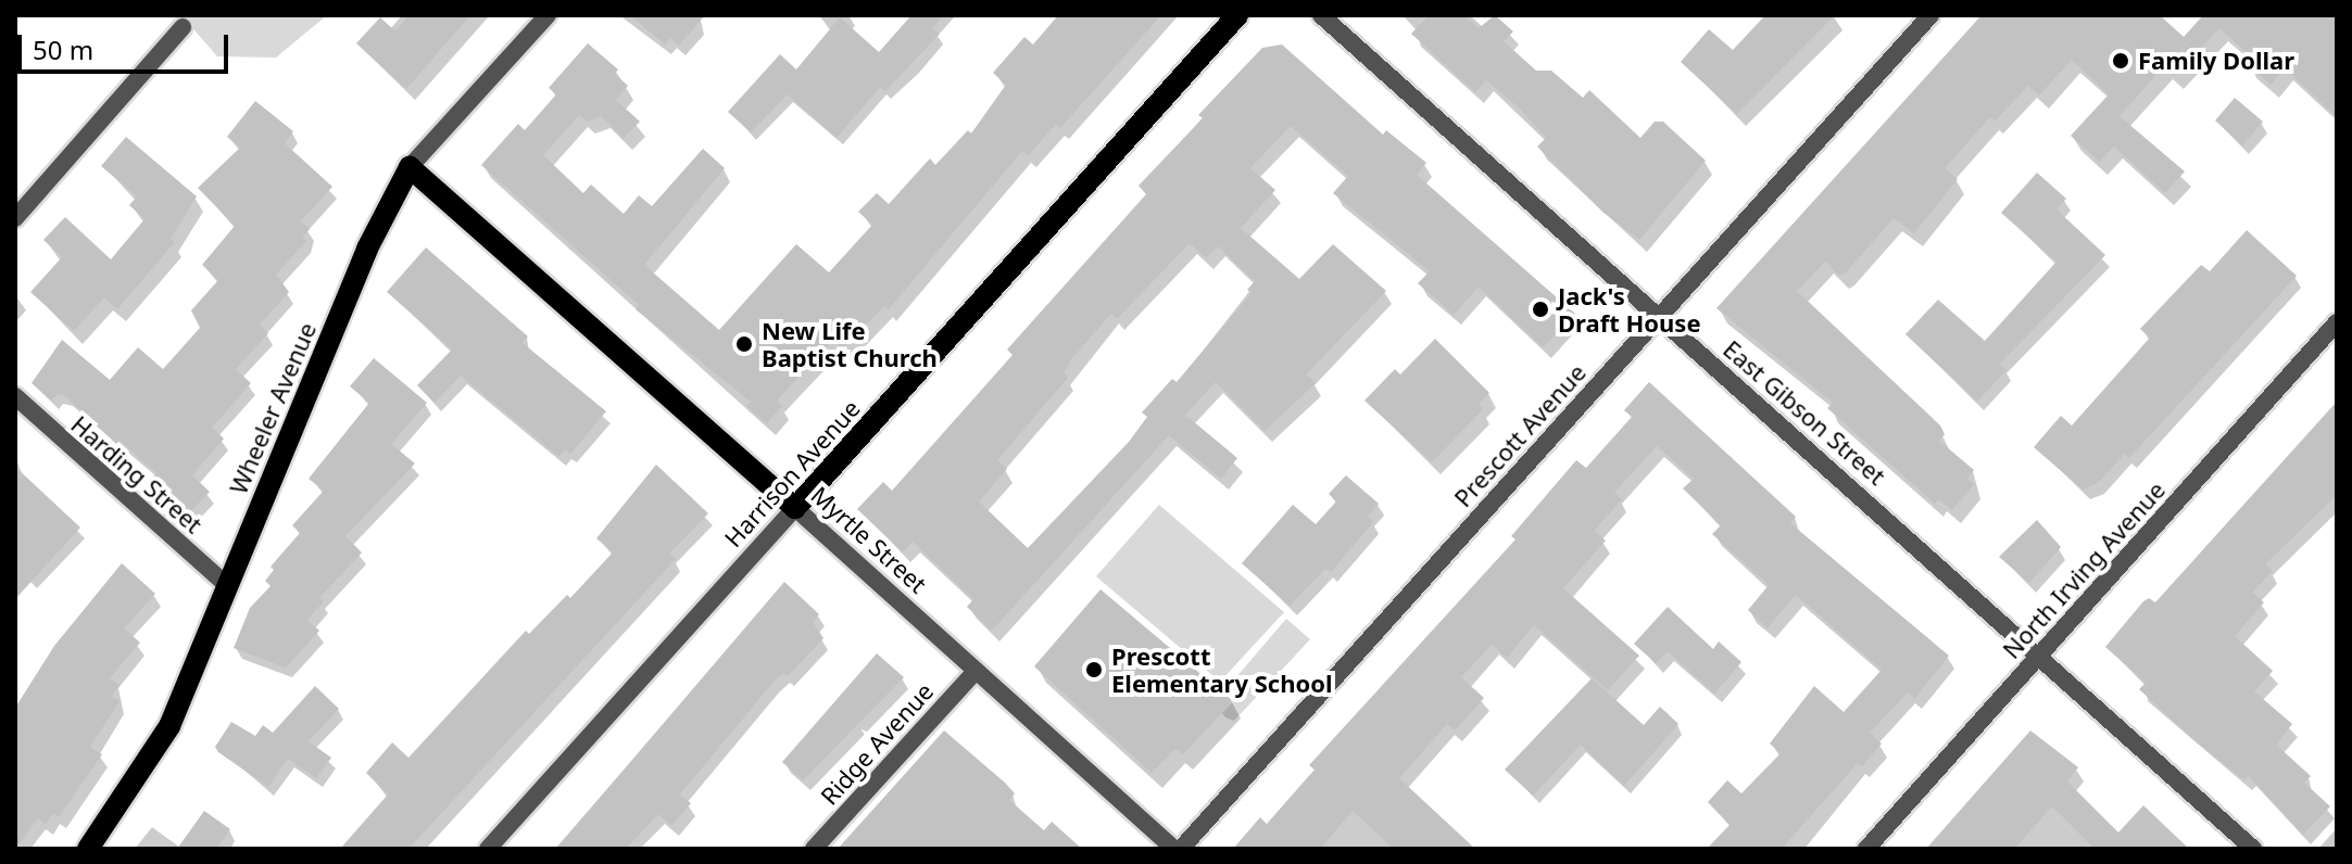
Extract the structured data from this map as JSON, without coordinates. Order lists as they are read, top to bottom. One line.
{"streets":{"main road":["Wheeler Avenue","Harrison Avenue","Myrtle Street"],"street":["East Gibson Street","Prescott Avenue","Harding Street","North Irving Avenue","Ridge Avenue"]},"crossings":[["Wheeler Avenue","Harding Street"],["Wheeler Avenue","Myrtle Street"],["East Gibson Street","Prescott Avenue"],["East Gibson Street","North Irving Avenue"],["Prescott Avenue","Myrtle Street"],["Harrison Avenue","Myrtle Street"],["Myrtle Street","Ridge Avenue"]],"places":["Family Dollar","Jack's Draft House","New Life Baptist Church","Prescott Elementary School"],"scale_bar":"50 m"}
